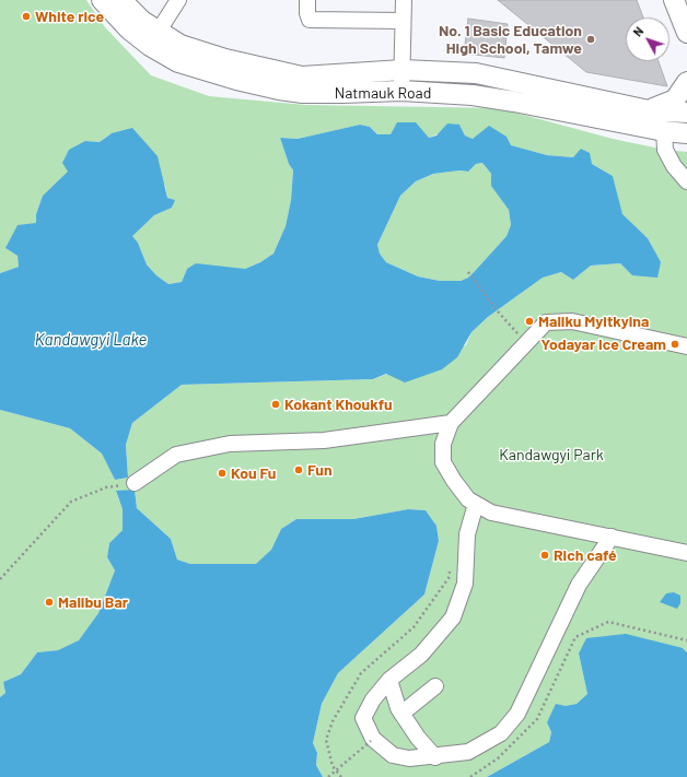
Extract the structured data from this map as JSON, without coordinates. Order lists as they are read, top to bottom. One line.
{"streets":{"main road":["Natmauk Road"]},"water":["Kandawgyi Lake"],"parks":["Kandawgyi Park"],"places":["White rice","No. 1 Basic Education High School, Tamwe","Maliku Myitkyina","Yodayar Ice Cream","Kokant Khoukfu","Fun","Kou Fu","Rich café","Malibu Bar"],"north":"top left"}
